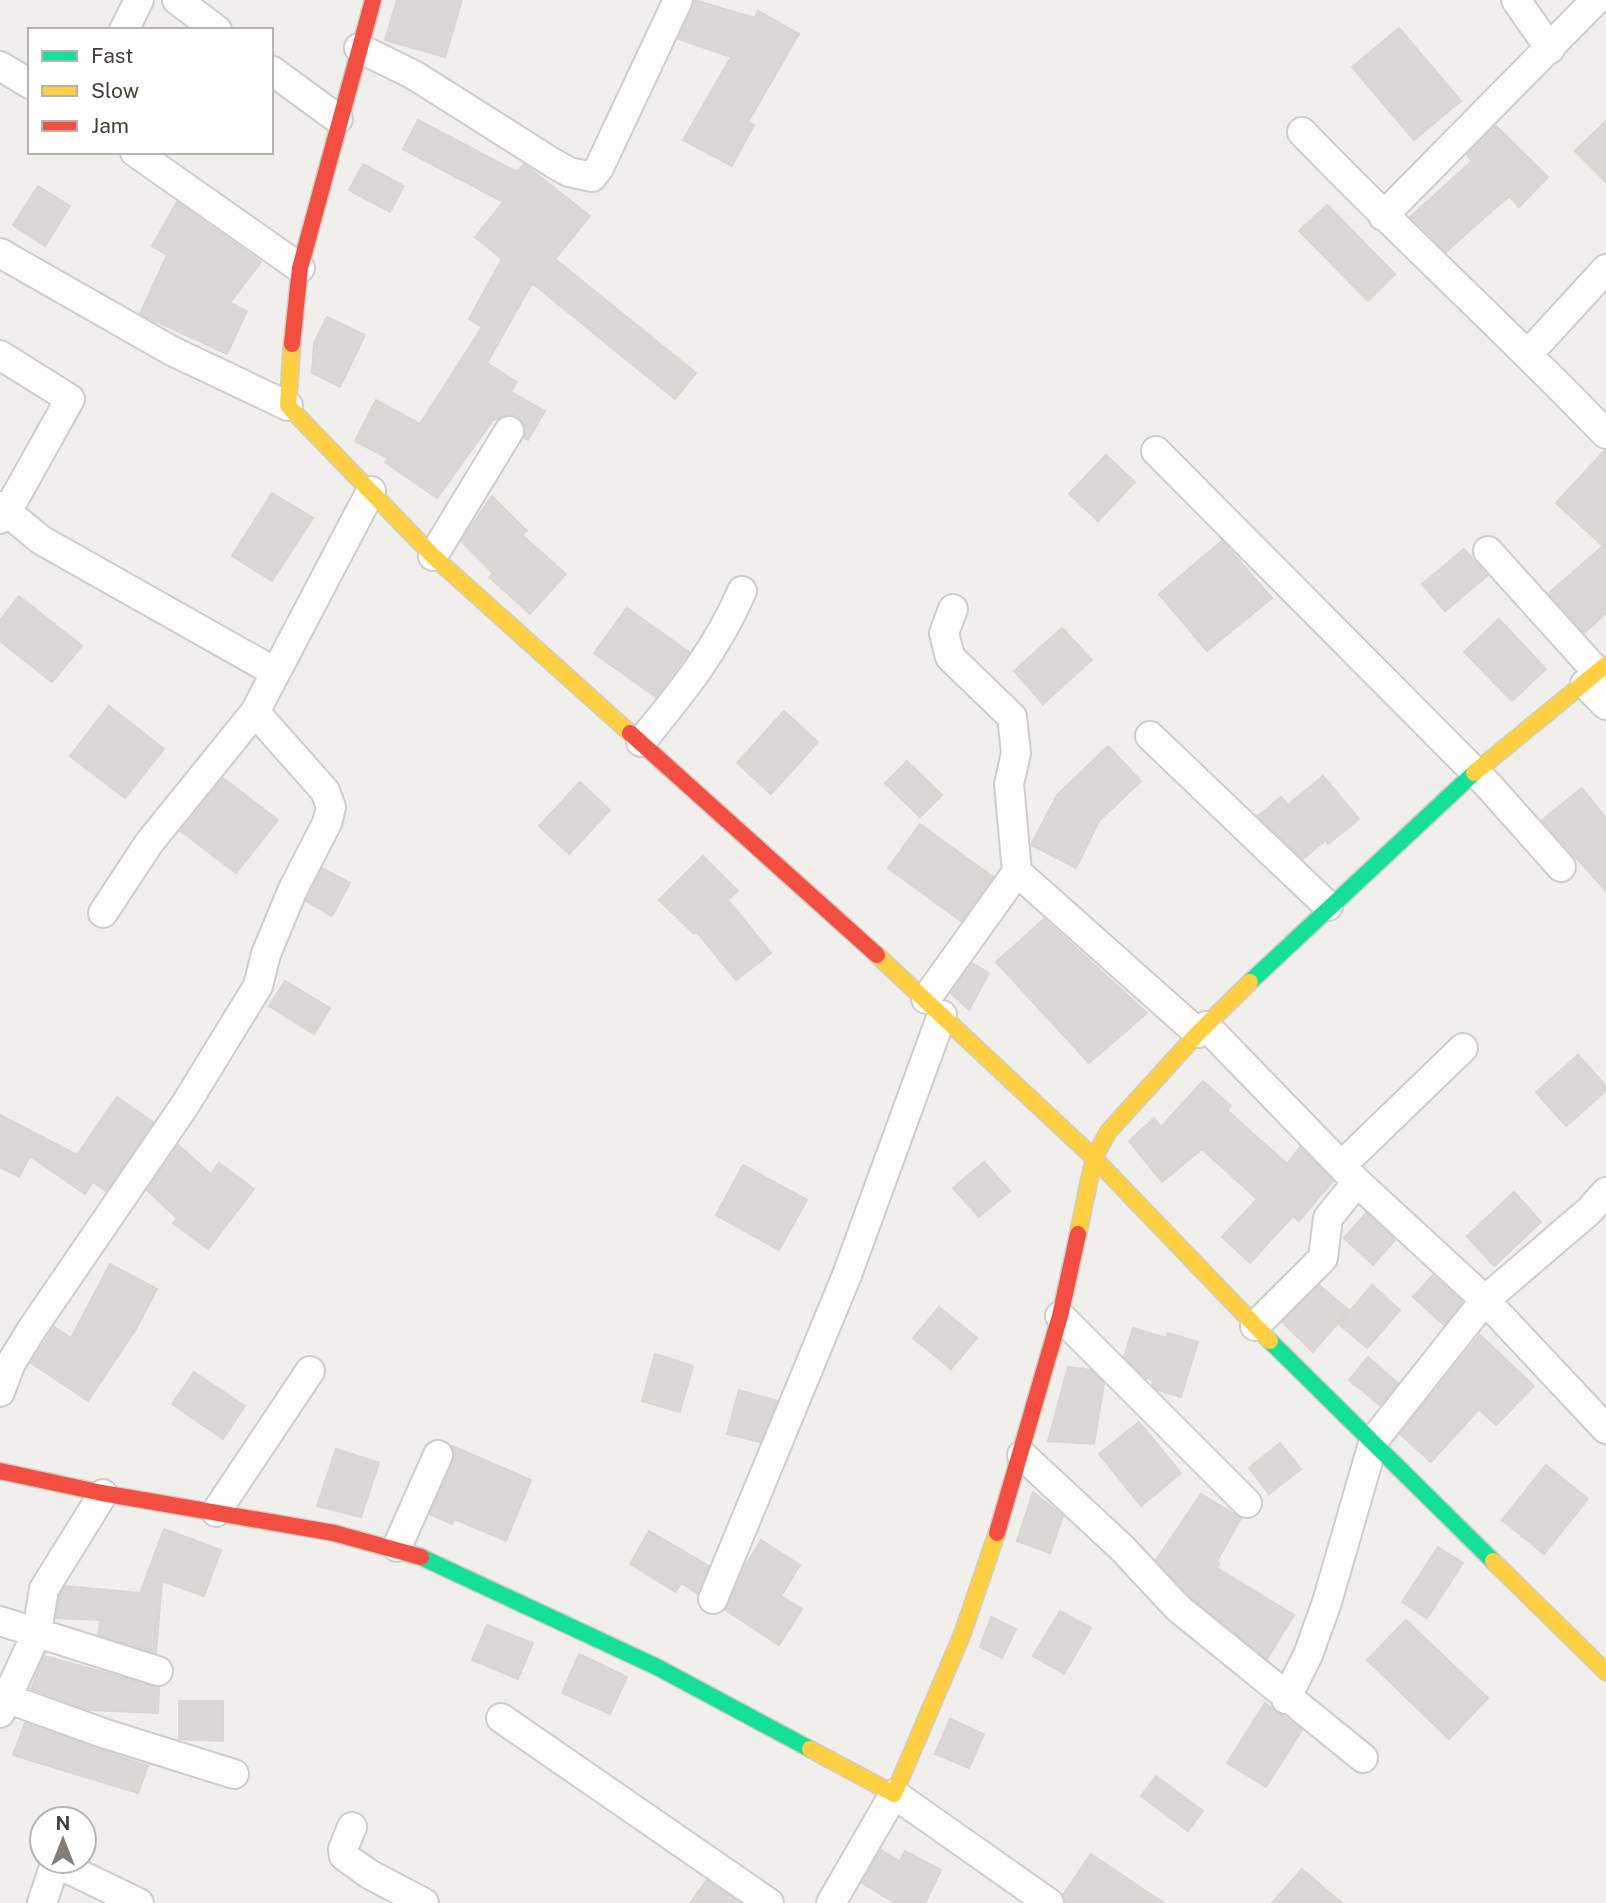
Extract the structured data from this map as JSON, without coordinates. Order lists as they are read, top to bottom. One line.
{"legend":["Fast","Slow","Jam"],"north":"top"}
